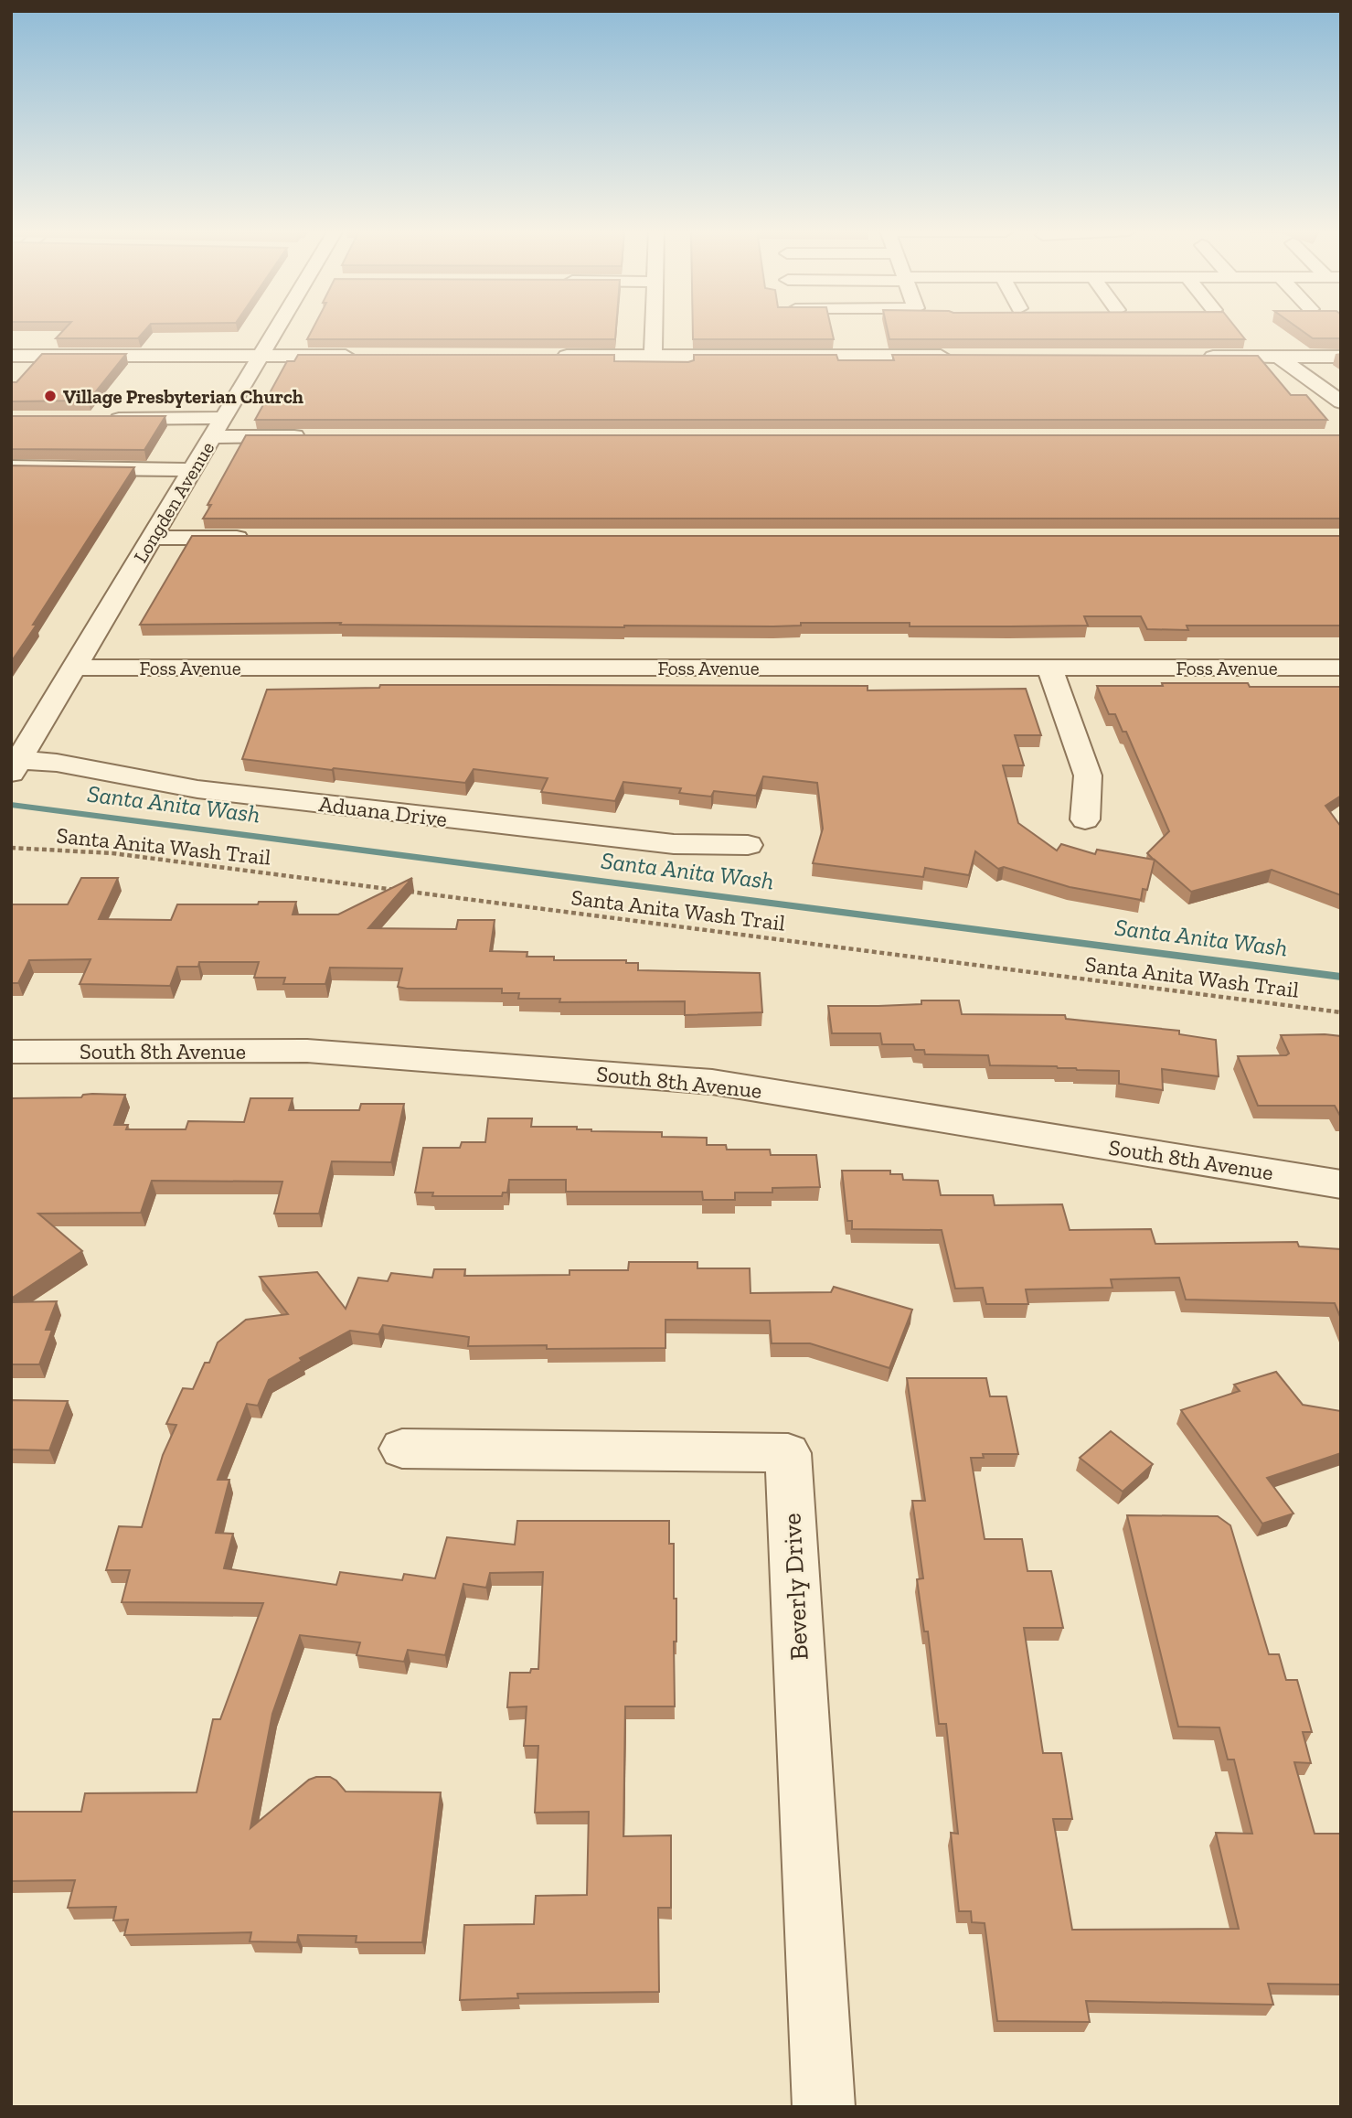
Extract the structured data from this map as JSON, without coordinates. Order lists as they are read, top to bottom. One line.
{"streets":{"street":["Longden Avenue","Foss Avenue","Aduana Drive","South 8th Avenue","Beverly Drive"],"path":["Santa Anita Wash Trail"]},"crossings":[["Longden Avenue","Foss Avenue"],["Longden Avenue","Aduana Drive"]],"water":["Santa Anita Wash"],"places":["Village Presbyterian Church"]}
